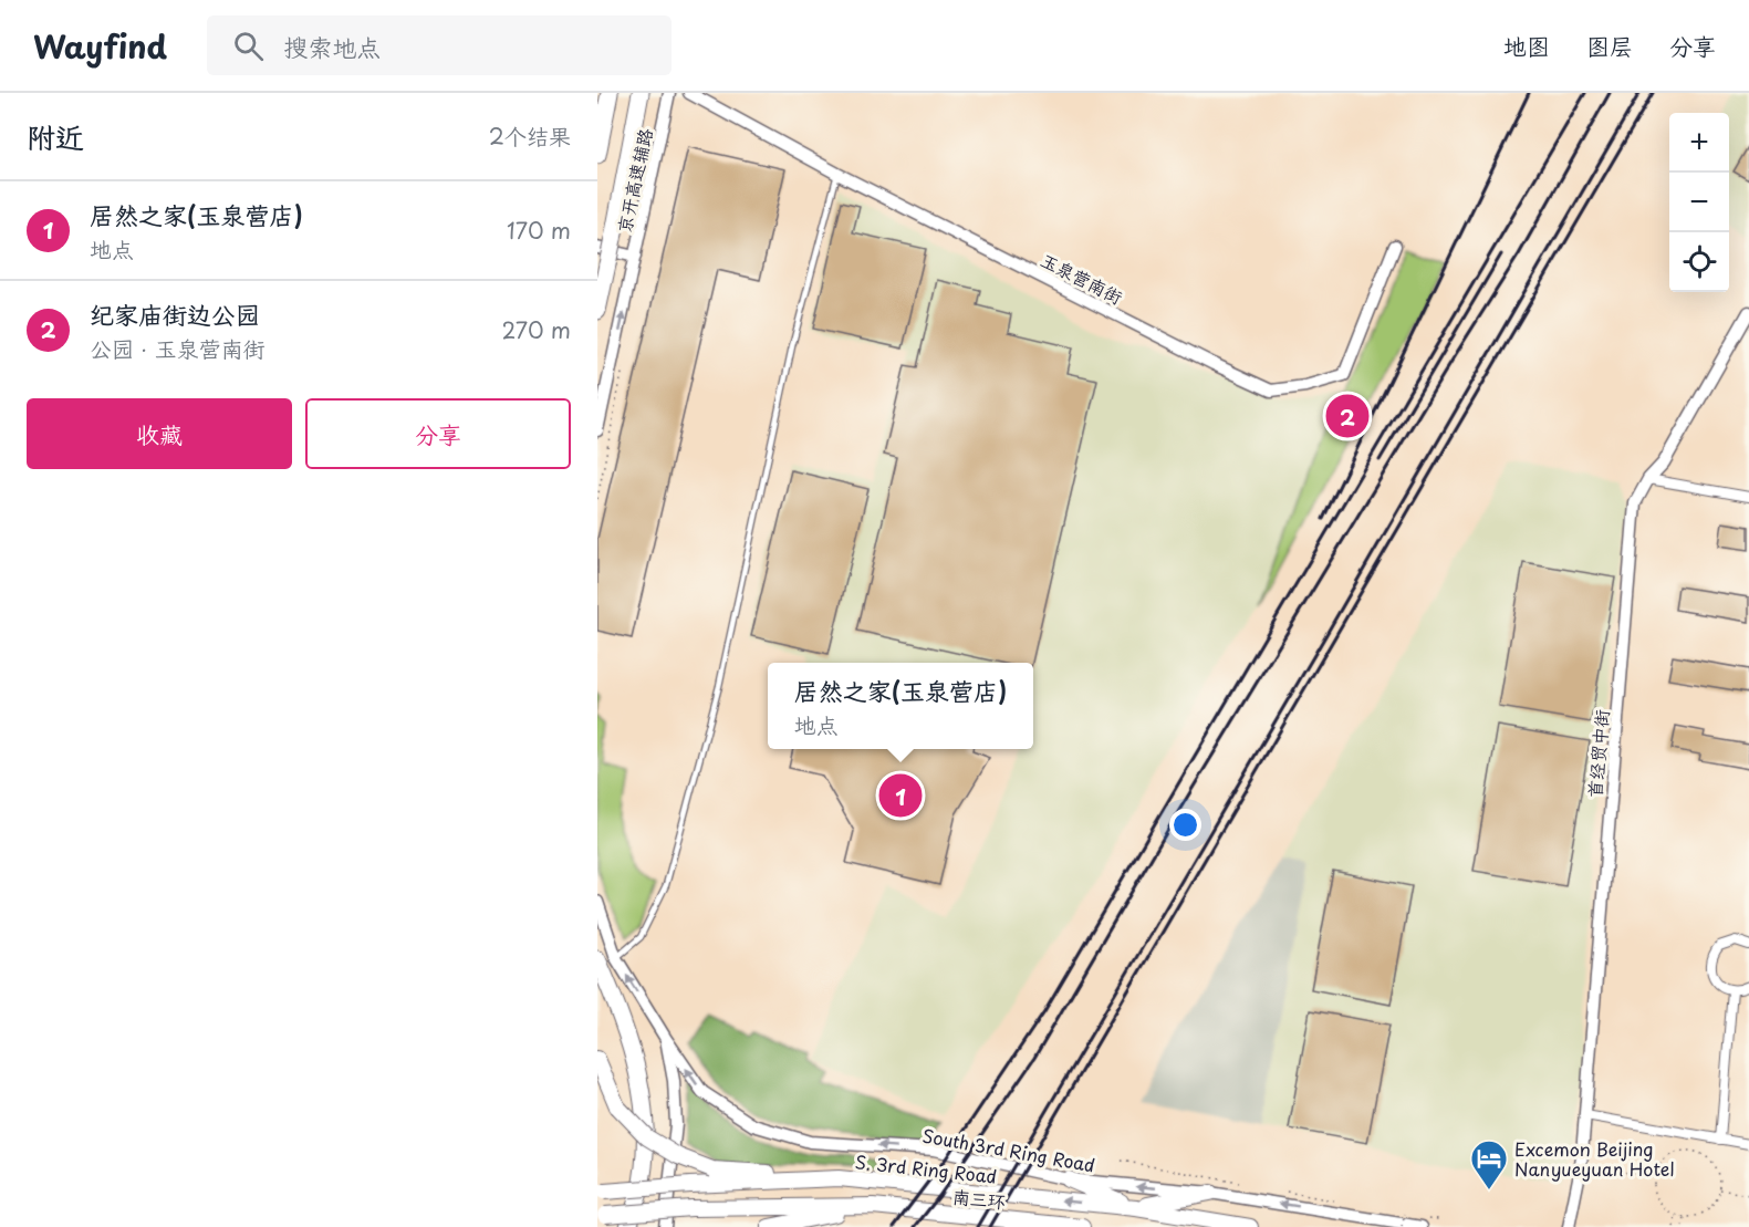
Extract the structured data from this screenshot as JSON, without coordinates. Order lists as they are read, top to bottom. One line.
{"streets":{"highway":["S. 3rd Ring Road","南三环"],"street":["京开高速辅路","玉泉营南街","首经贸中街","South 3rd Ring Road"]},"one_way":["京开高速辅路","South 3rd Ring Road"],"places":{"hotel":["Excemon Beijing Nanyueyuan Hotel"]},"page":{"header":"Wayfind","search":"搜索地点","nav":["地图","图层","分享"],"heading":["附近","2个结果"],"map_buttons":["+","−"],"list":[{"mark":"1","name":"居然之家(玉泉营店)","note":"地点","value":"170 m"},{"mark":"2","name":"纪家庙街边公园","note":"公园 · 玉泉营南街","value":"270 m"}],"buttons":["收藏","分享"],"pins":["2","1"],"popup":["居然之家(玉泉营店)","地点"]}}
